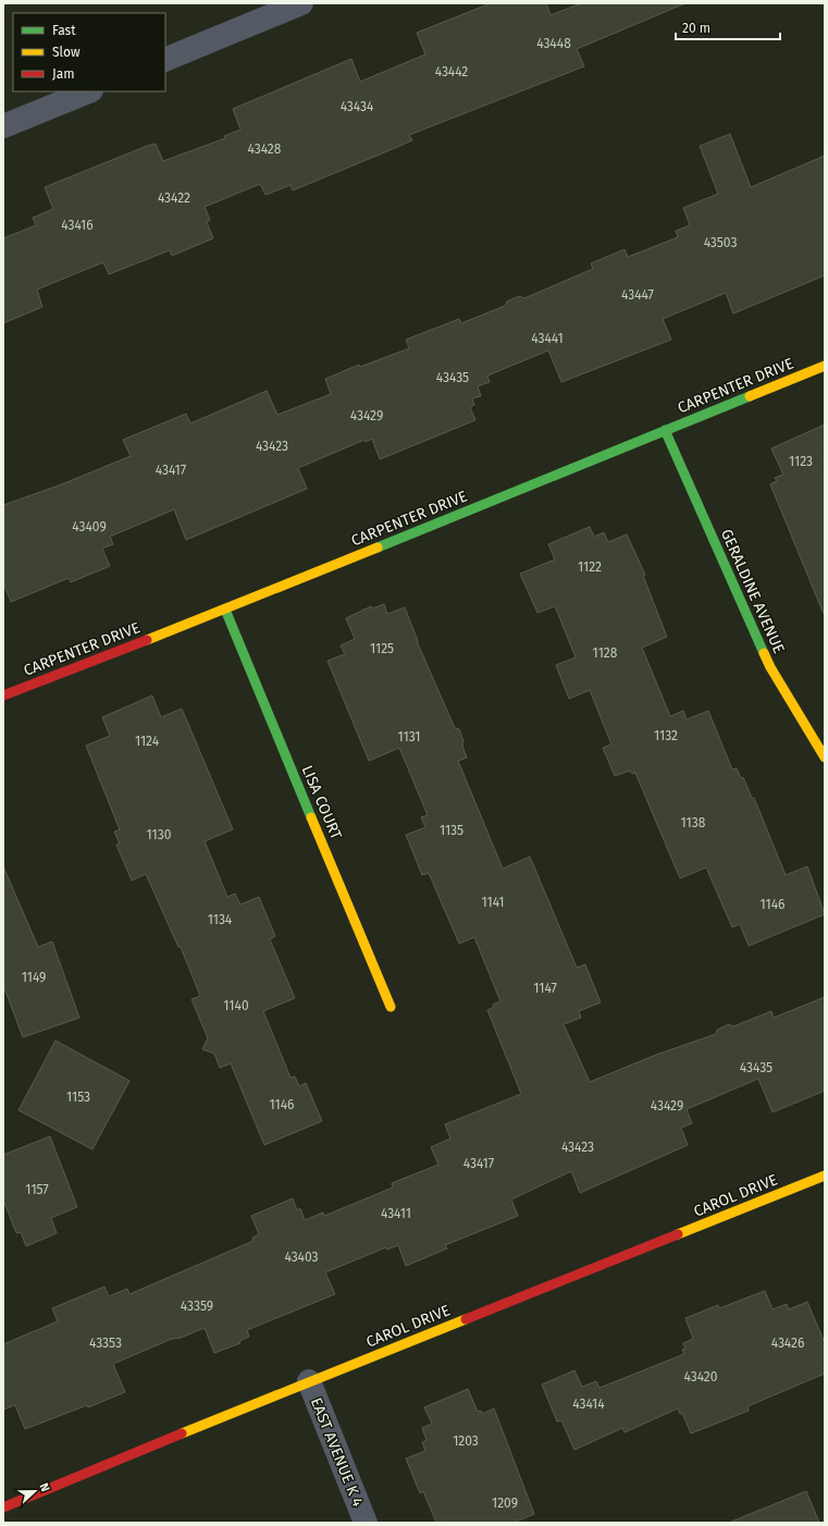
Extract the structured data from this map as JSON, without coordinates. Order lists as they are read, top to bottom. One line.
{"streets":{"street":["CARPENTER DRIVE","GERALDINE AVENUE","LISA COURT","CAROL DRIVE","EAST AVENUE K 4"]},"crossings":[["CARPENTER DRIVE","GERALDINE AVENUE"],["CARPENTER DRIVE","LISA COURT"],["CAROL DRIVE","EAST AVENUE K 4"]],"house_numbers":["43448","43442","43434","43428","43422","43416","43503","43447","43441","43435","43429","43423","1123","43417","43409","1122","1125","1128","1132","1131","1124","1138","1135","1130","1141","1146","1134","1149","1147","1140","43435","1153","1146","43429","43423","43417","1157","43411","43403","43359","43353","43426","43420","43414","1203","1209"],"legend":["Fast","Slow","Jam"],"scale_bar":"20 m","north":"right"}
